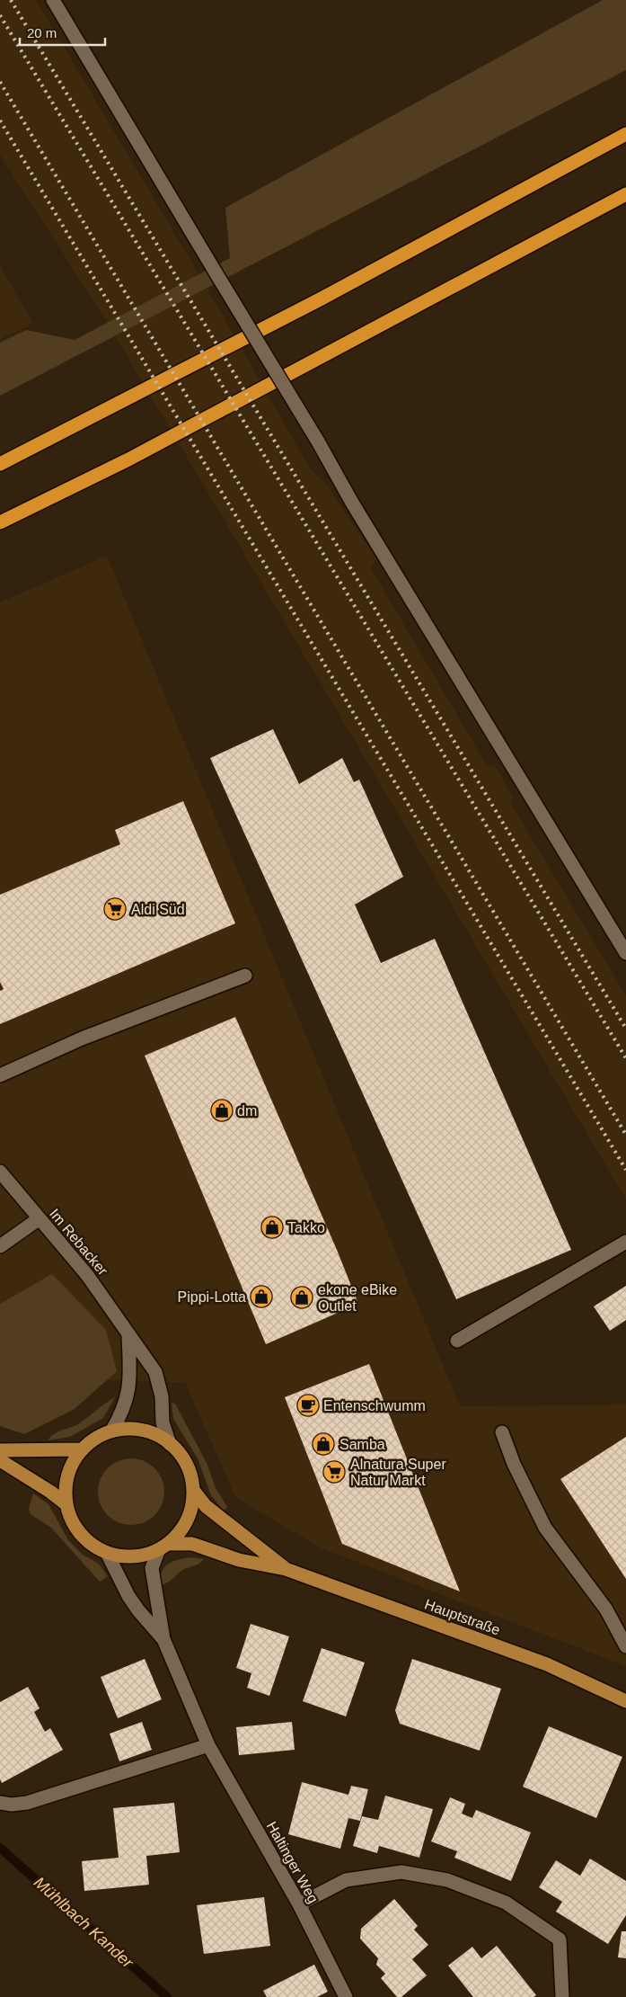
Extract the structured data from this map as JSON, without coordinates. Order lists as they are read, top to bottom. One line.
{"streets":{"main road":["Hauptstraße"],"street":["Im Rebacker","Haltinger Weg"]},"crossings":[["Im Rebacker","Hauptstraße"],["Im Rebacker","Haltinger Weg"],["Hauptstraße","Haltinger Weg"]],"water":["Mühlbach Kander"],"places":{"supermarket":["Aldi Süd","Alnatura Super Natur Markt"],"shop":["dm","Takko","Pippi-Lotta","ekone eBike Outlet","Samba"],"cafe":["Entenschwumm"]},"scale_bar":"20 m"}
